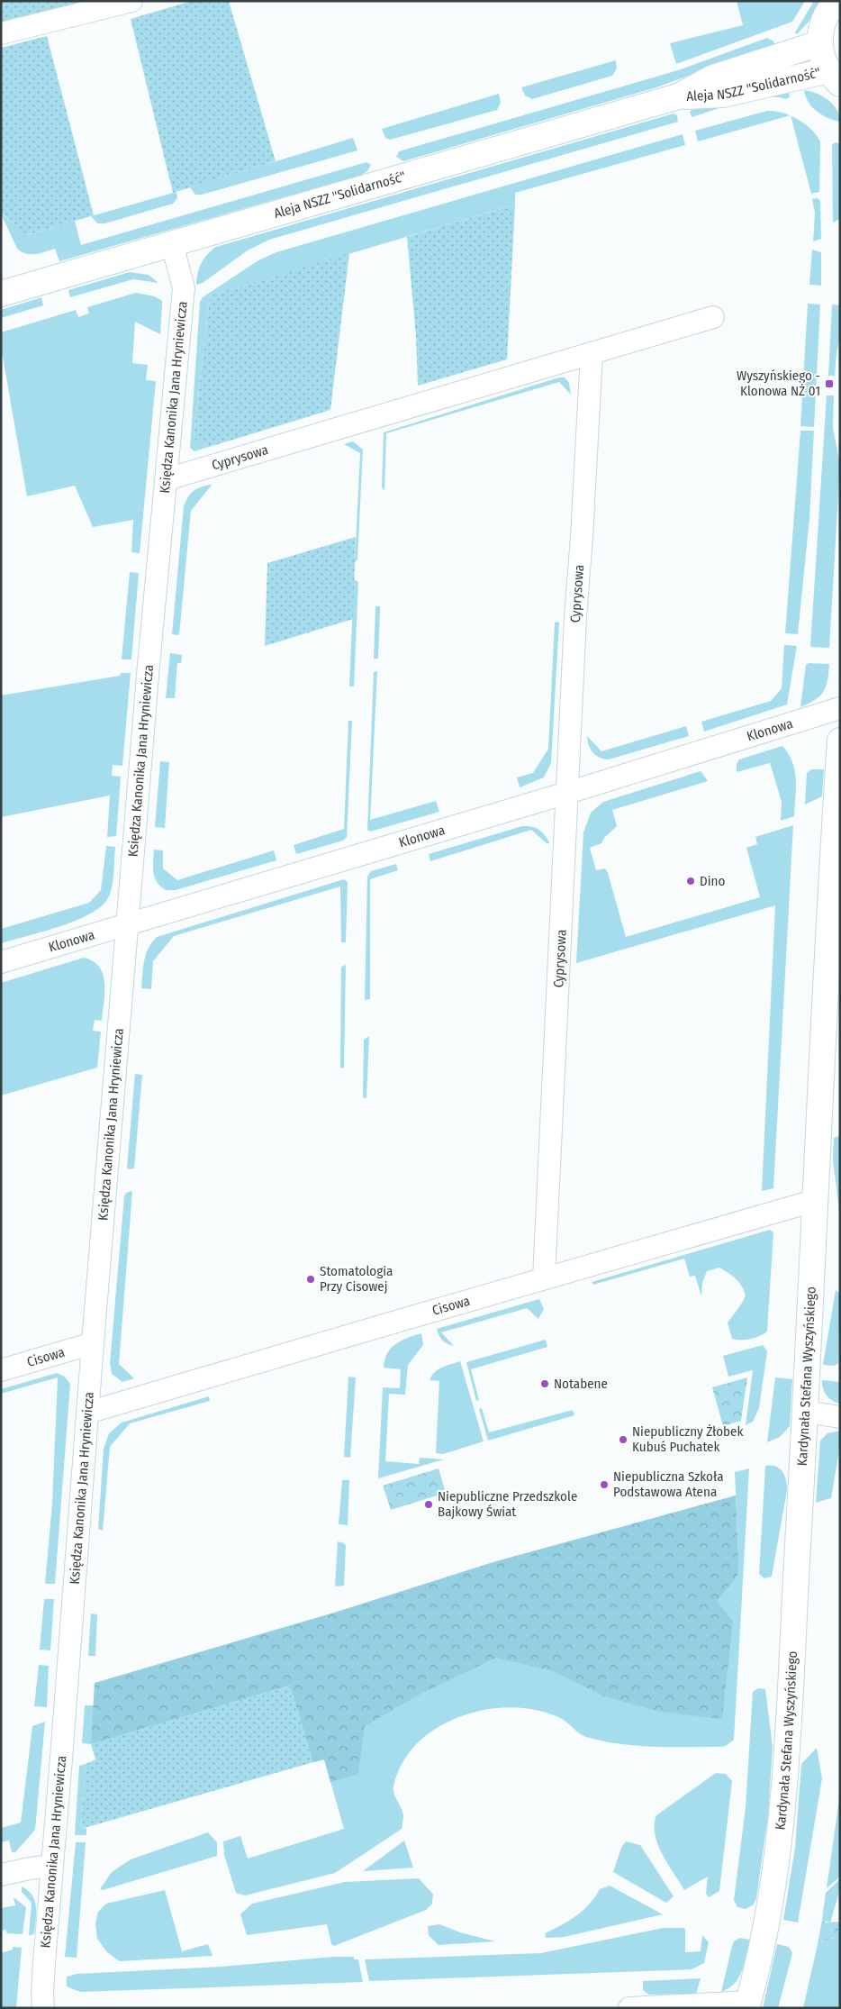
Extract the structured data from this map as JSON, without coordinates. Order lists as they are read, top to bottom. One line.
{"streets":{"street":["Aleja NSZZ \"Solidarność\"","Księdza Kanonika Jana Hryniewicza","Cyprysowa","Klonowa","Cisowa","Kardynała Stefana Wyszyńskiego"]},"crossings":[["Aleja NSZZ \"Solidarność\"","Księdza Kanonika Jana Hryniewicza"],["Księdza Kanonika Jana Hryniewicza","Cyprysowa"],["Księdza Kanonika Jana Hryniewicza","Klonowa"],["Księdza Kanonika Jana Hryniewicza","Cisowa"],["Cyprysowa","Klonowa"],["Cyprysowa","Cisowa"],["Cisowa","Kardynała Stefana Wyszyńskiego"]],"places":{"transit":["Wyszyńskiego - Klonowa NŻ 01"],"other":["Dino","Stomatologia Przy Cisowej","Notabene","Niepubliczny Żłobek Kubuś Puchatek","Niepubliczna Szkoła Podstawowa Atena","Niepubliczne Przedszkole Bajkowy Świat"]}}
